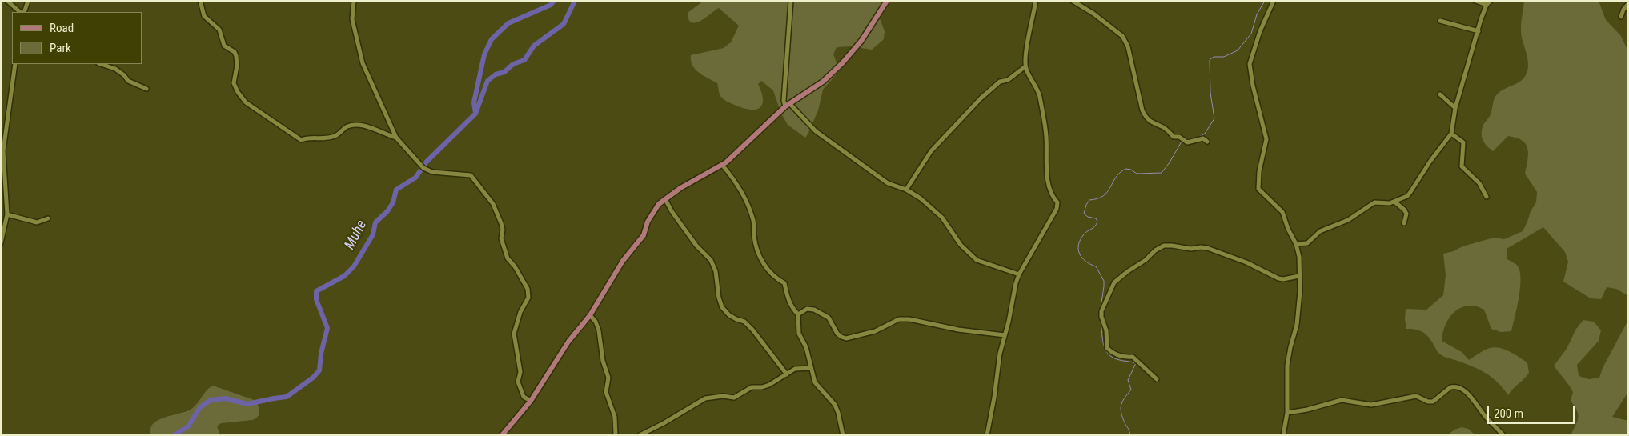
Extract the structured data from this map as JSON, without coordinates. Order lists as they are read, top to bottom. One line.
{"water":["Muhe"],"legend":["Road","Park"],"scale_bar":"200 m"}
